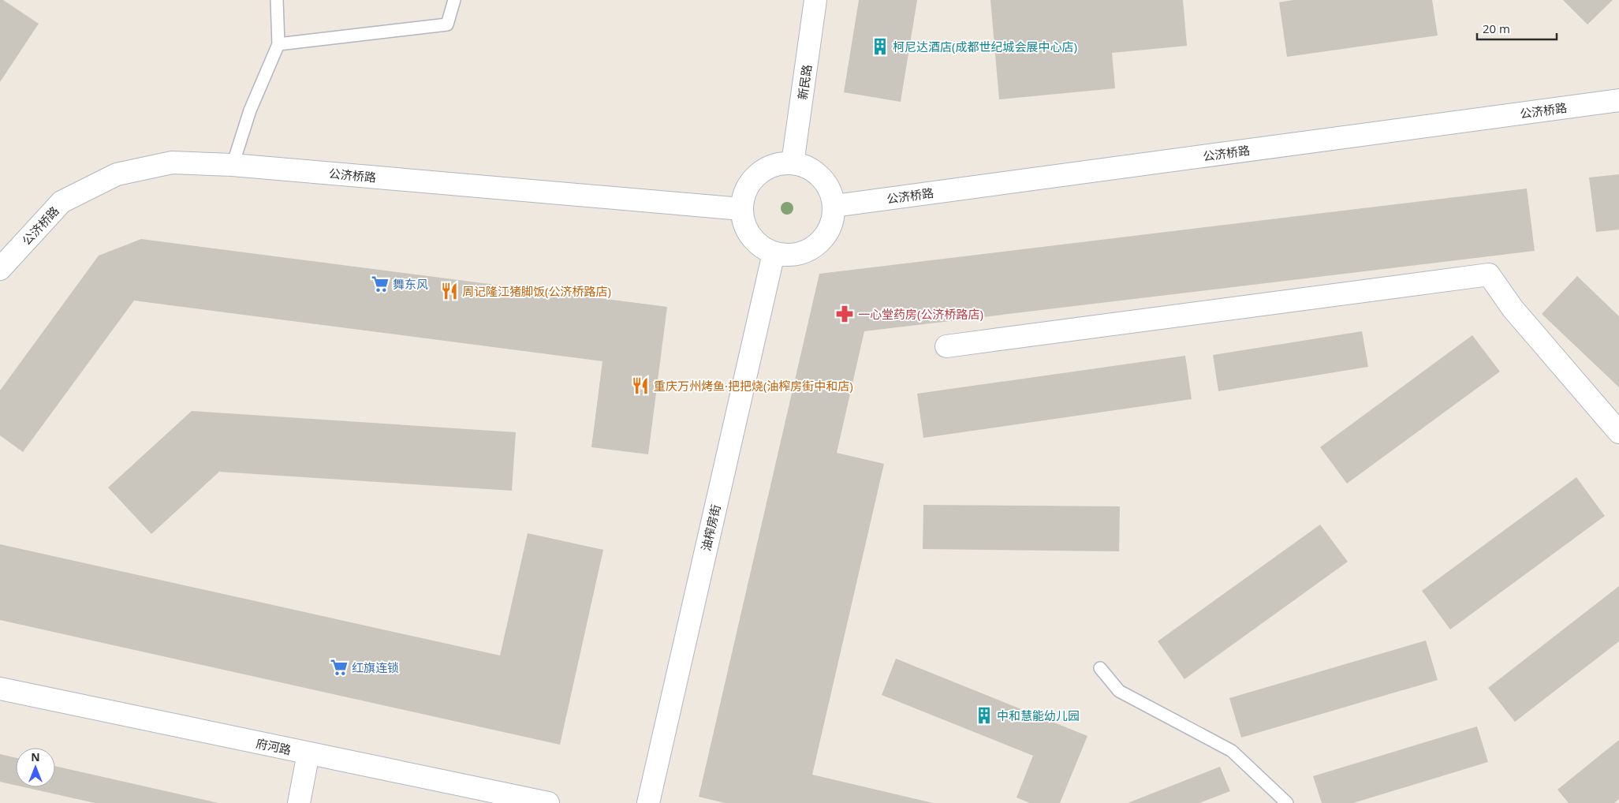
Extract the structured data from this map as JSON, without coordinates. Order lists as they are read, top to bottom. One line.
{"streets":{"main road":["新民路","公济桥路","油榨房街","府河路"]},"crossings":[["新民路","公济桥路"],["新民路","油榨房街"],["公济桥路","油榨房街"]],"places":{"building":["柯尼达酒店(成都世纪城会展中心店)","中和慧能幼儿园"],"supermarket":["舞东风","红旗连锁"],"restaurant":["周记隆江猪脚饭(公济桥路店)","重庆万州烤鱼·把把烧(油榨房街中和店)"],"pharmacy":["一心堂药房(公济桥路店)"]},"scale_bar":"20 m","north":"top"}
